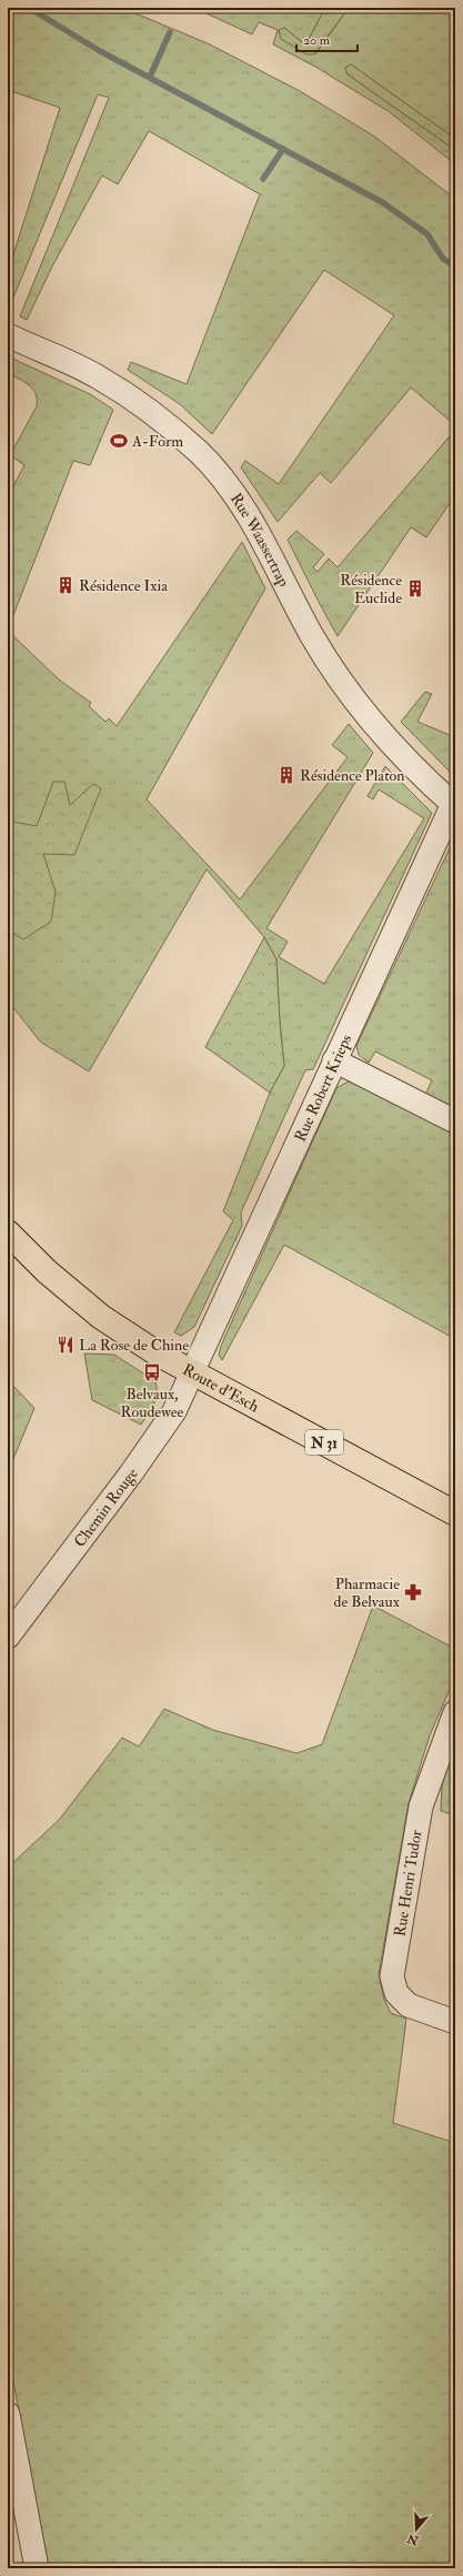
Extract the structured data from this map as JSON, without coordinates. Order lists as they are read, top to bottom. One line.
{"streets":{"main road":["Route d'Esch","N 31"],"street":["Rue Waassertrap","Rue Robert Krieps","Chemin Rouge","Rue Henri Tudor"]},"crossings":[["Rue Waassertrap","Rue Robert Krieps"],["Rue Robert Krieps","Route d'Esch"],["Rue Robert Krieps","Chemin Rouge"],["Route d'Esch","Chemin Rouge"]],"places":{"sports":["A-Form"],"building":["Résidence Ixia","Résidence Euclide","Résidence Platon"],"restaurant":["La Rose de Chine"],"bus stop":["Belvaux, Roudewee"],"pharmacy":["Pharmacie de Belvaux"]},"scale_bar":"20 m","north":"bottom"}
